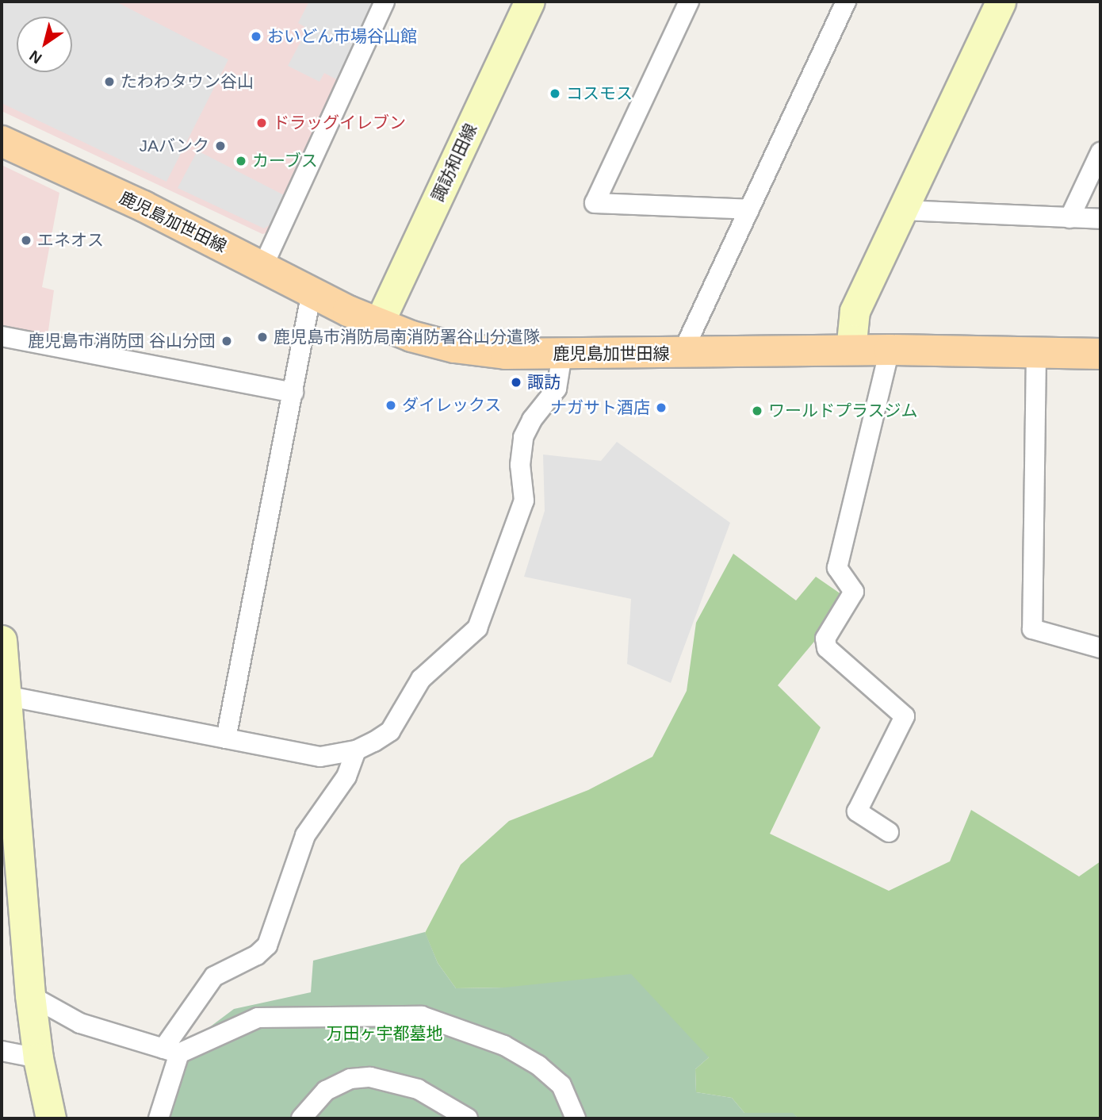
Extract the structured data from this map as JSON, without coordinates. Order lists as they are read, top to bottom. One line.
{"streets":{"main road":["鹿児島加世田線"],"street":["諏訪和田線"]},"crossings":[["諏訪和田線","鹿児島加世田線"]],"parks":["万田ヶ宇都墓地"],"places":["おいどん市場谷山館","たわわタウン谷山","コスモス","ドラッグイレブン","JAバンク","カーブス","エネオス","鹿児島市消防局南消防署谷山分遣隊","鹿児島市消防団 谷山分団","諏訪","ダイレックス","ナガサト酒店","ワールドプラスジム"],"north":"bottom left"}
